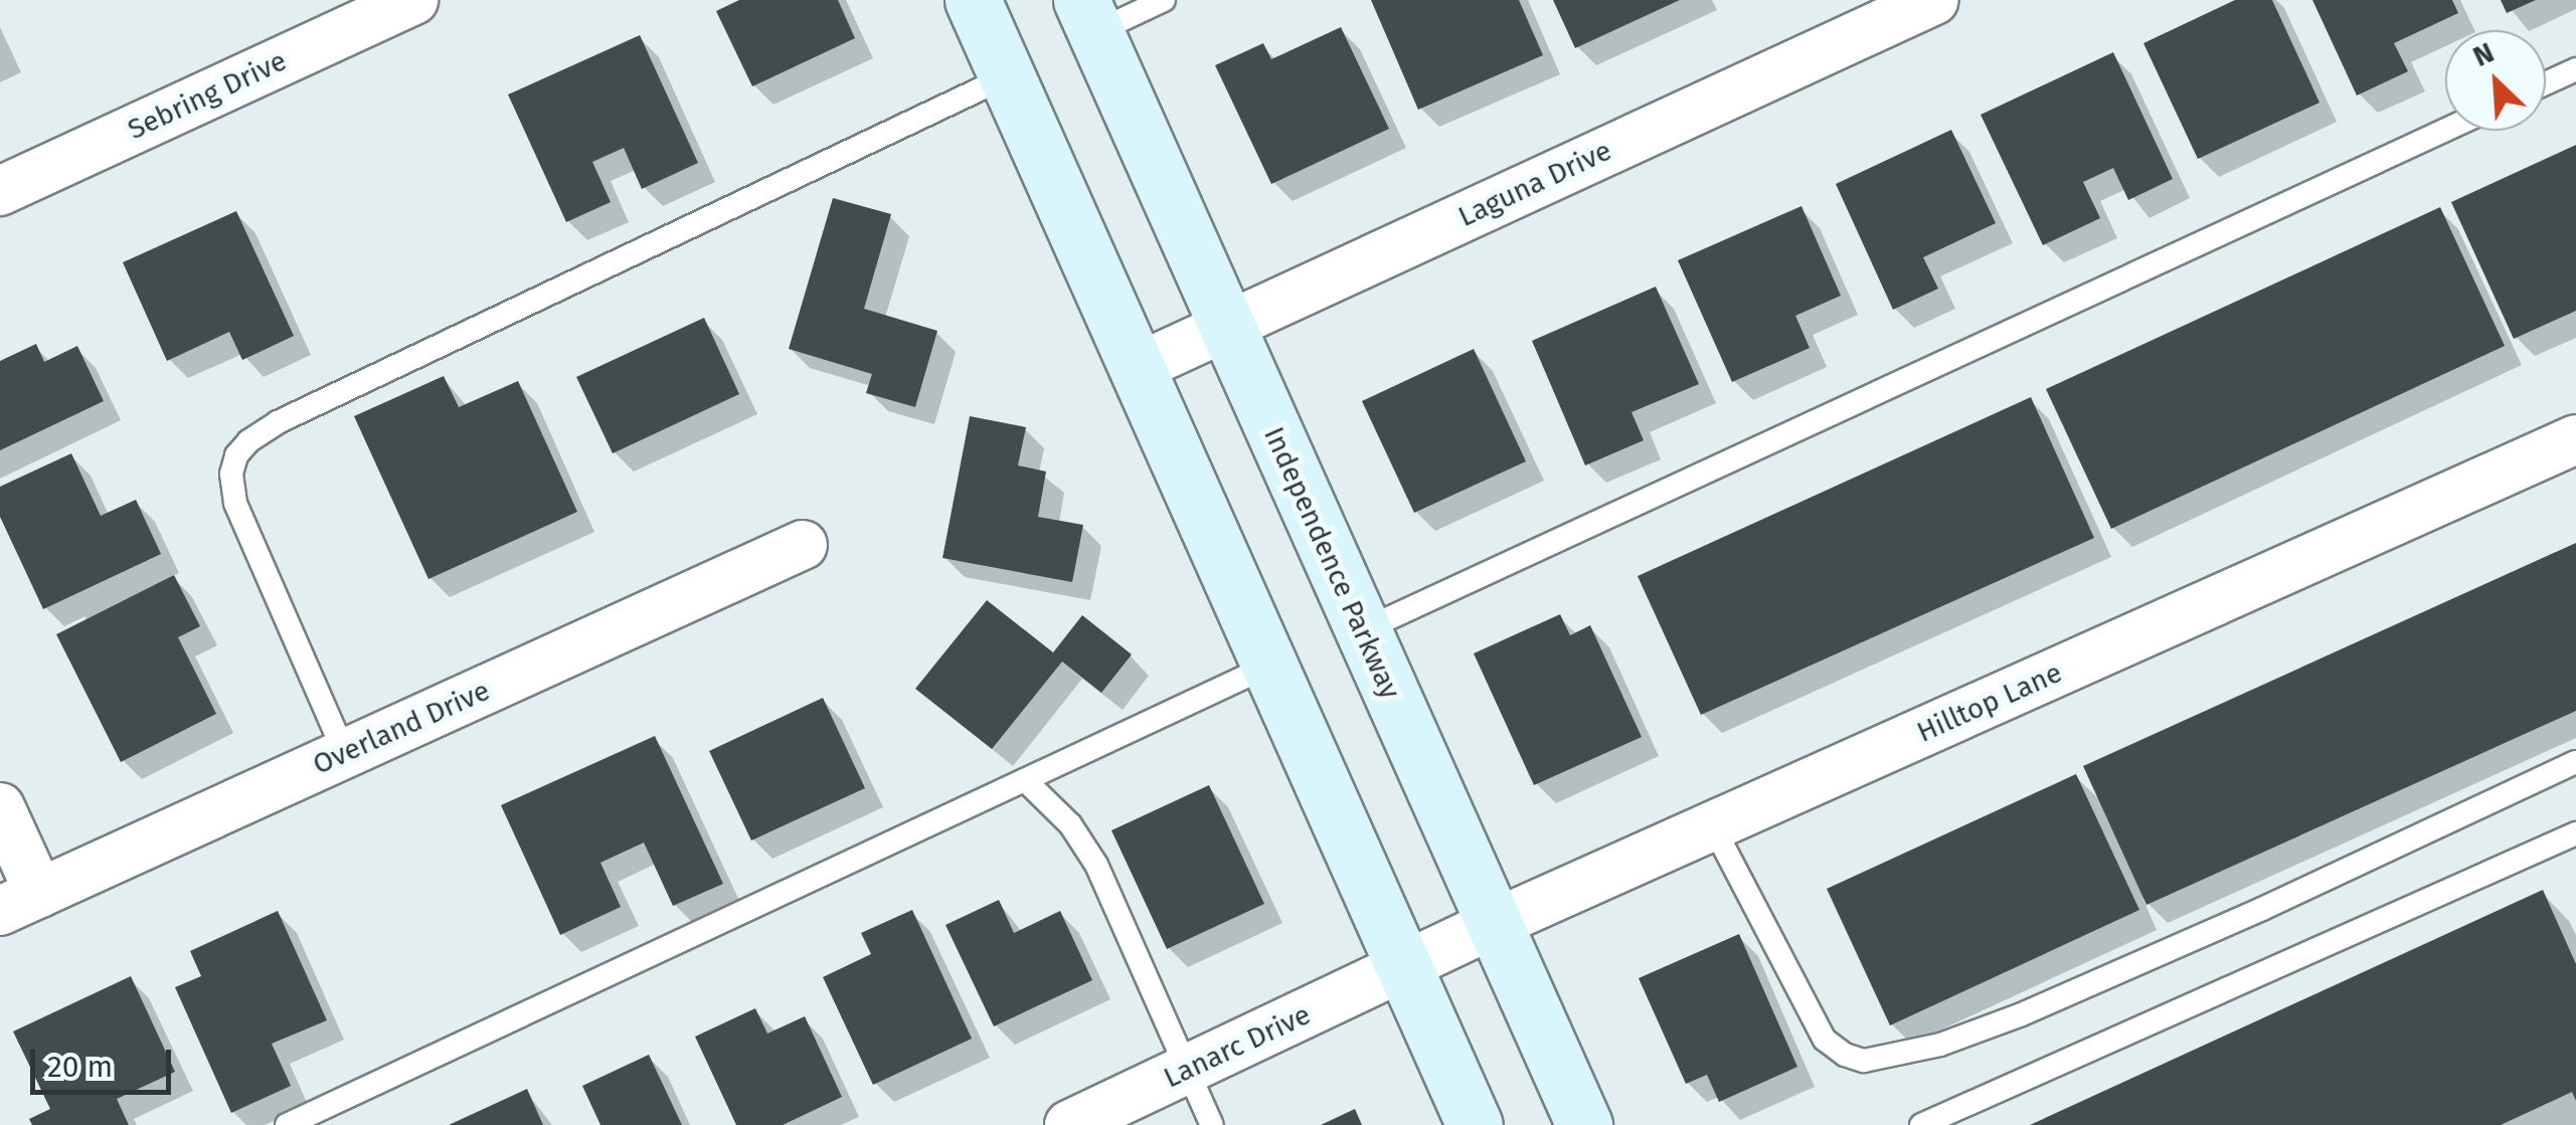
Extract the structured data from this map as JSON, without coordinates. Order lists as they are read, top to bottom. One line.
{"streets":{"main road":["Independence Parkway"],"street":["Sebring Drive","Laguna Drive","Hilltop Lane","Overland Drive","Lanarc Drive"]},"crossings":[["Laguna Drive","Independence Parkway"],["Independence Parkway","Hilltop Lane"],["Hilltop Lane","Lanarc Drive"]],"scale_bar":"20 m","north":"top left"}
